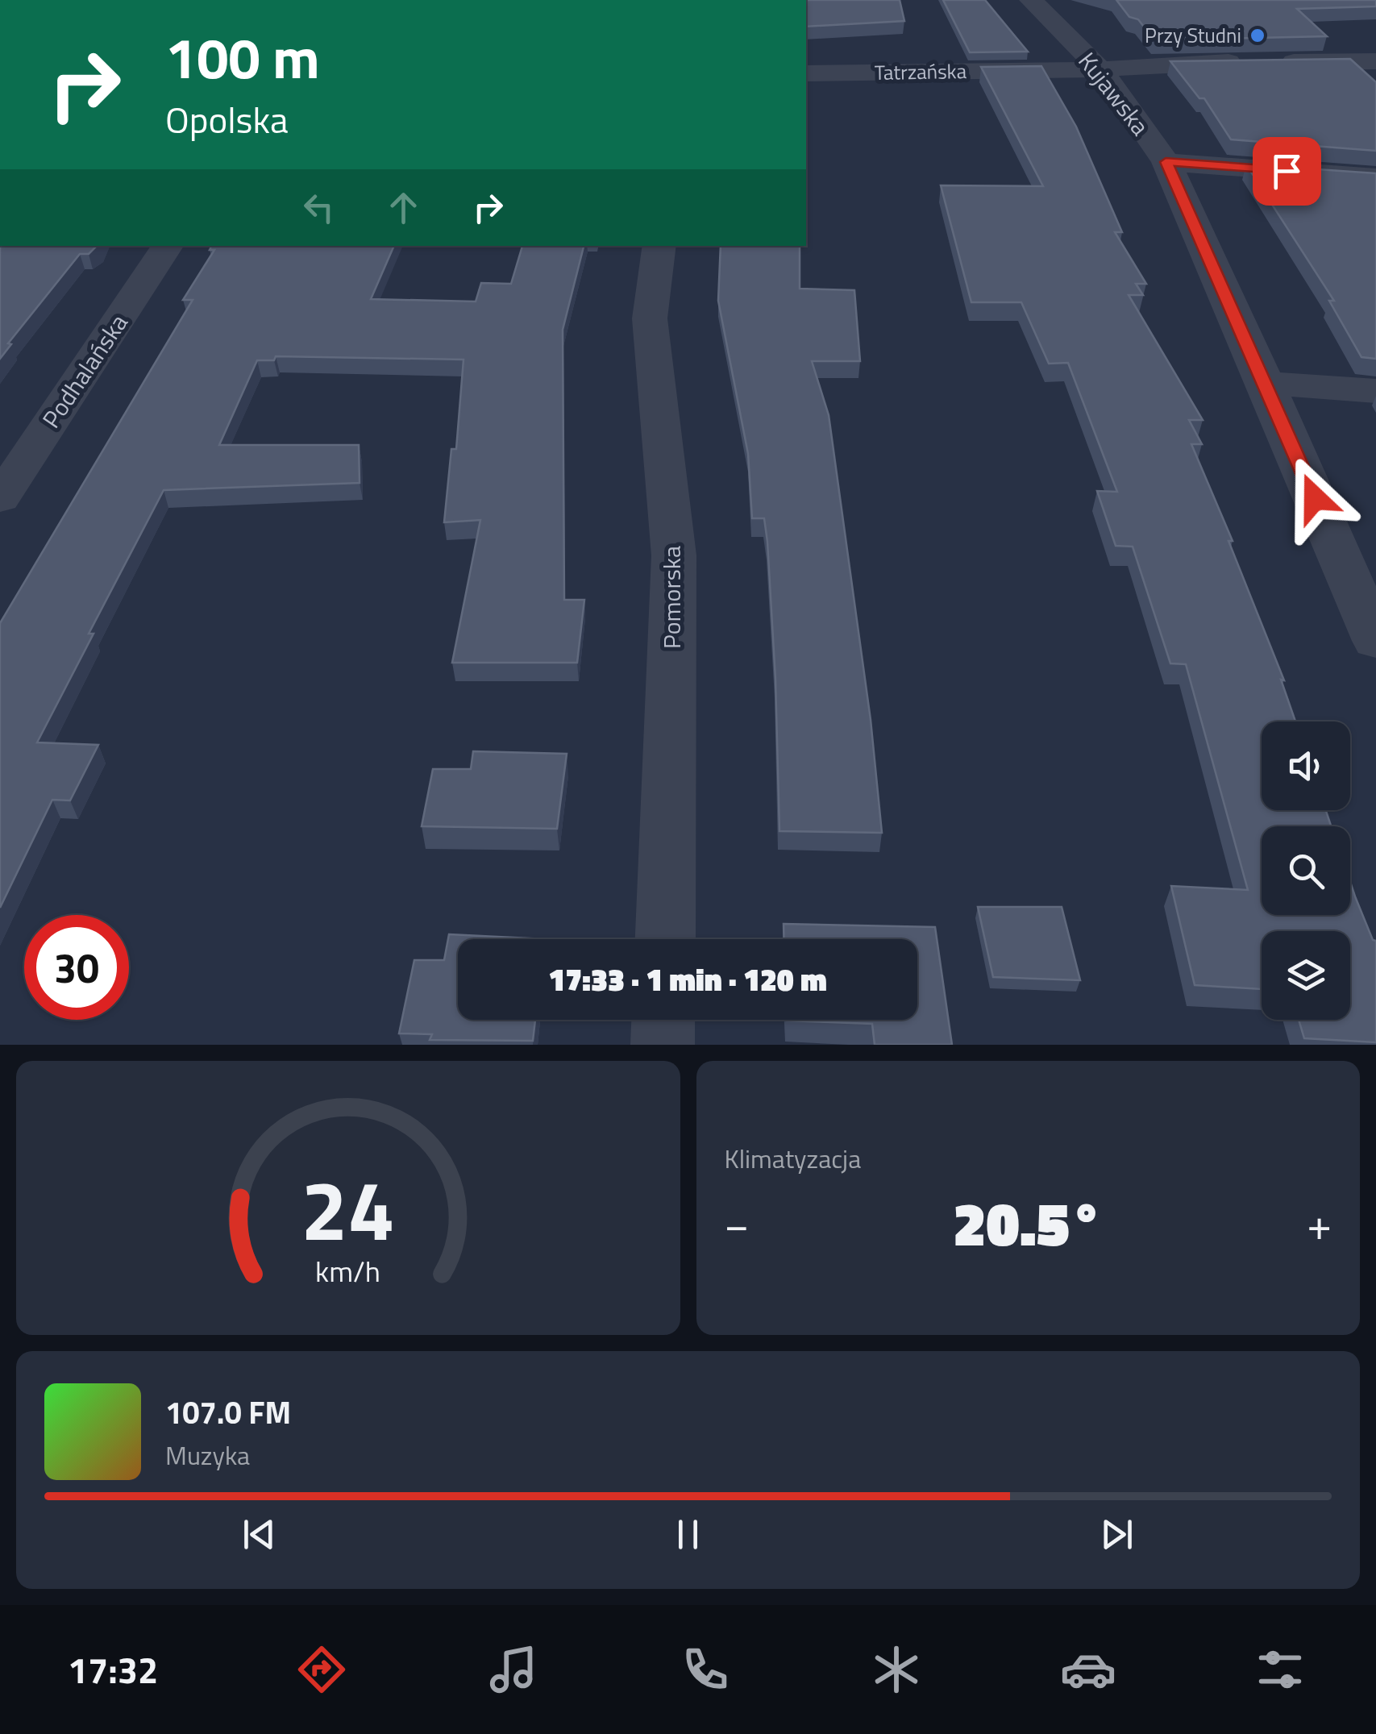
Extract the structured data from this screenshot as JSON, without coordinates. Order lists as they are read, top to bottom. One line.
{"streets":{"street":["Tatrzańska","Kujawska","Podhalańska","Pomorska"]},"crossings":[["Tatrzańska","Kujawska"]],"places":["Przy Studni"],"page":{"turn":["100 m","Opolska"],"limit":"30","trip":"17:33 · 1 min · 120 m","tile":"Klimatyzacja","heat":["−","20.5°","+"],"song":["107.0 FM","Muzyka"],"tabs":"17:32","gauge":["24","km/h"]}}
